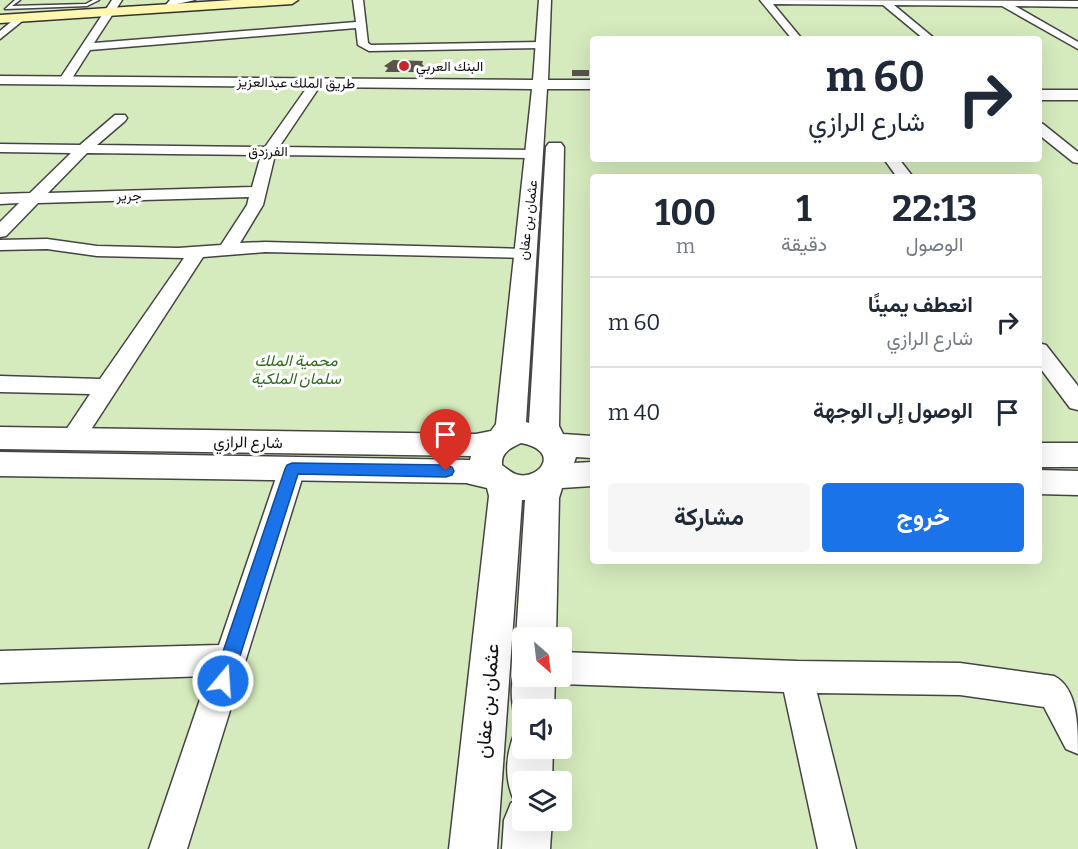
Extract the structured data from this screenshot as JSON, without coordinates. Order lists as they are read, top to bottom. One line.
{"streets":{"street":["طريق الملك عبدالعزيز","الفرزدق","جرير","عثمان بن عفان","شارع الرازي"]},"crossings":[["طريق الملك عبدالعزيز","عثمان بن عفان"],["الفرزدق","عثمان بن عفان"],["عثمان بن عفان","شارع الرازي"]],"parks":["محمية الملك سلمان الملكية"],"places":["البنك العربي"],"north":"bottom right","page":{"turn":["60 m","شارع الرازي"],"eta":["22:13","الوصول","1","دقيقة","100","m"],"list":[{"name":"انعطف يمينًا","note":"شارع الرازي","value":"60 m"},{"name":"الوصول إلى الوجهة","value":"40 m"}],"buttons":["خروج","مشاركة"]}}
